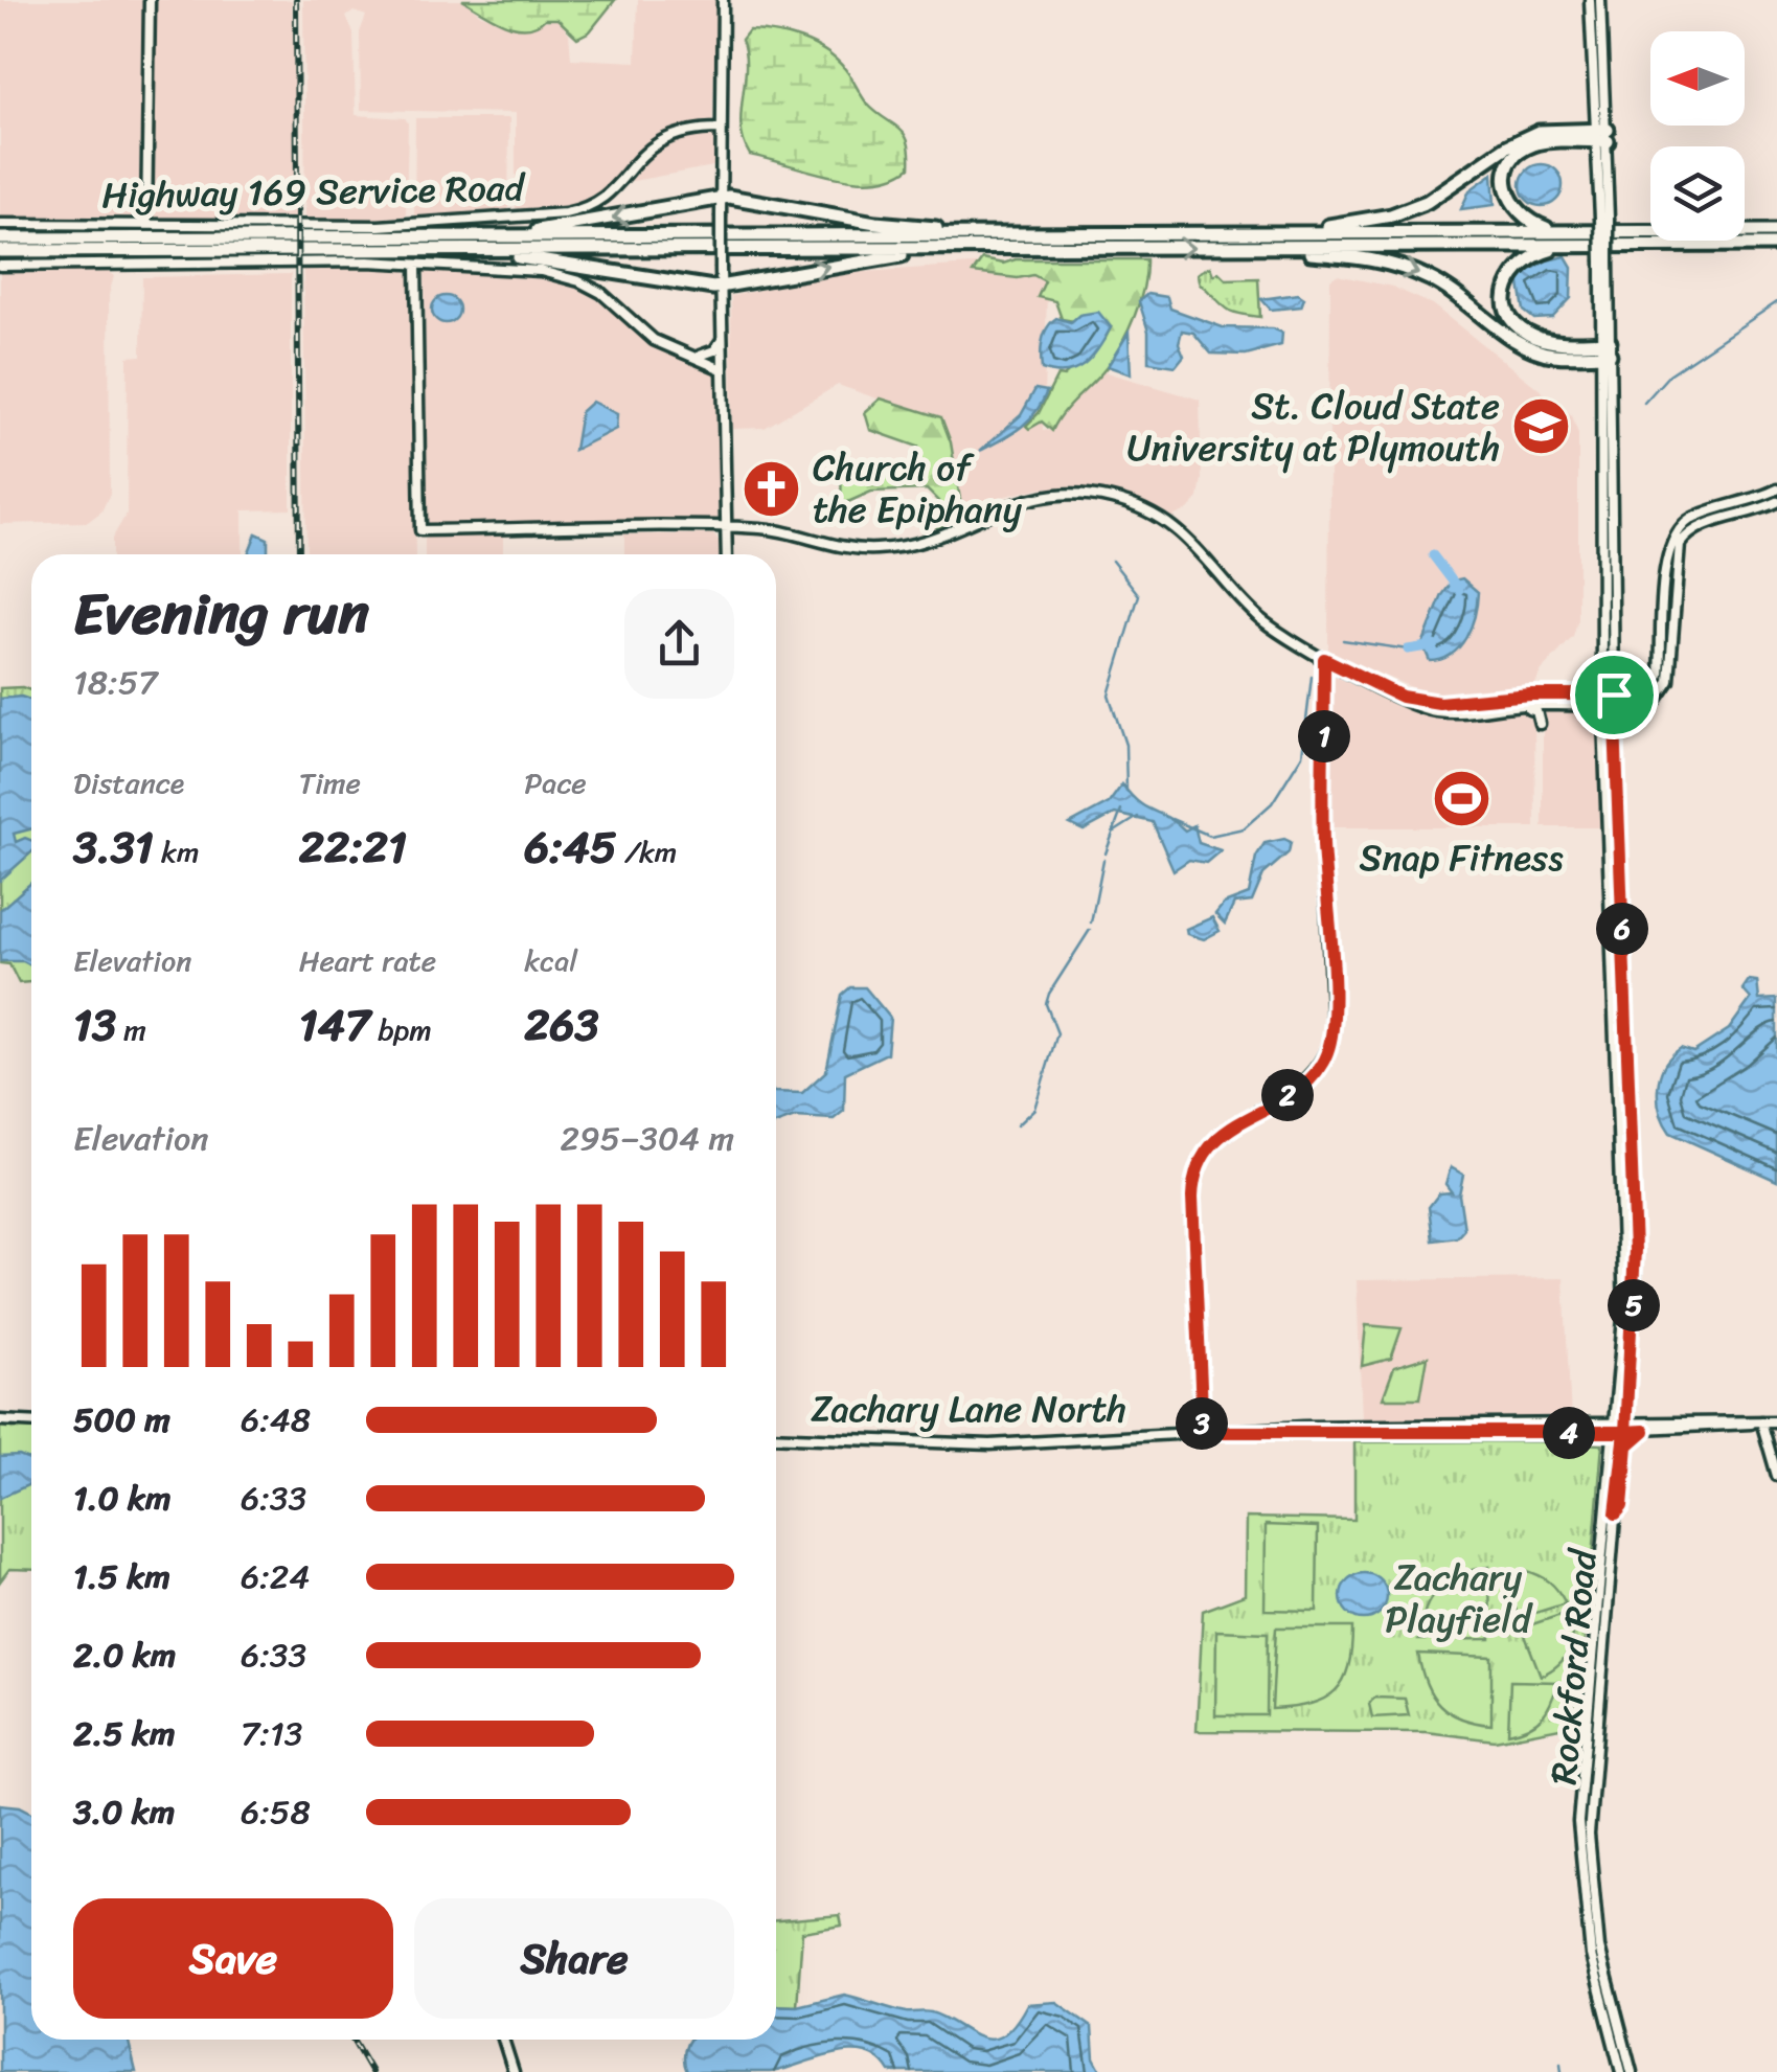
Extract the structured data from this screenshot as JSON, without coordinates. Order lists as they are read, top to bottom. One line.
{"streets":{"street":["Highway 169 Service Road","Zachary Lane North","Rockford Road"]},"crossings":[["Zachary Lane North","Rockford Road"]],"parks":["Zachary Playfield"],"places":{"school or university":["St. Cloud State University at Plymouth"],"church":["Church of the Epiphany"],"sports":["Snap Fitness"]},"north":"left","page":{"heading":["Evening run","18:57"],"pins":["1","6","2","5","3","4"],"stats":[["Distance","3.31 km"],["Time","22:21"],["Pace","6:45 /km"],["Elevation","13 m"],["Heart rate","147 bpm"],["kcal","263"]],"chart":["Elevation","295–304 m"],"list":[{"name":"500 m","note":"6:48"},{"name":"1.0 km","note":"6:33"},{"name":"1.5 km","note":"6:24"},{"name":"2.0 km","note":"6:33"},{"name":"2.5 km","note":"7:13"},{"name":"3.0 km","note":"6:58"}],"buttons":["Save","Share"]}}
